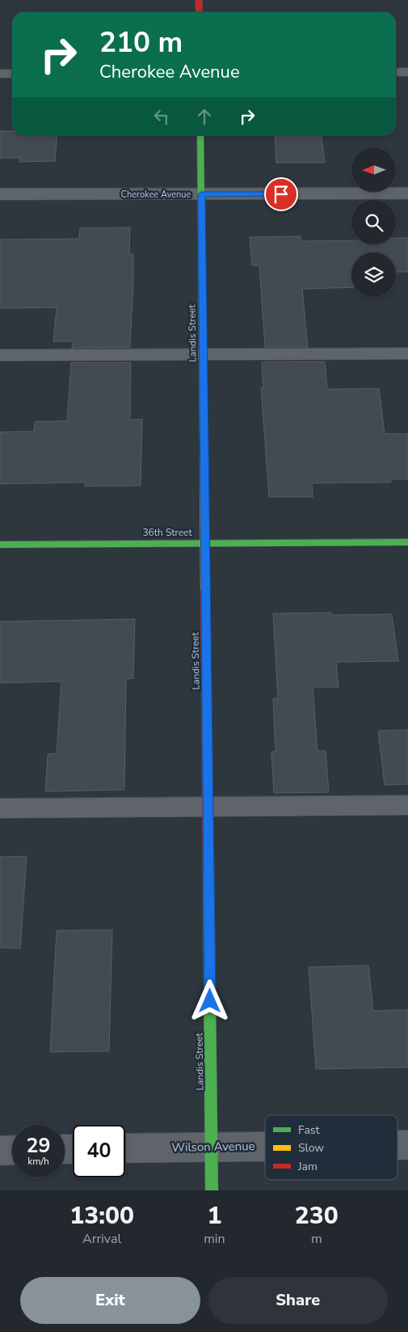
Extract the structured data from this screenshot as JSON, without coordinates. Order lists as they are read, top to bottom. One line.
{"streets":{"street":["Cherokee Avenue","Landis Street","36th Street","Wilson Avenue"]},"crossings":[["Cherokee Avenue","Landis Street"],["Landis Street","36th Street"],["Landis Street","Wilson Avenue"]],"legend":["Fast","Slow","Jam"],"north":"left","page":{"turn":["210 m","Cherokee Avenue"],"speed":"29 km/h","limit":"40","eta":["13:00","Arrival","1","min","230","m"],"buttons":["Exit","Share"]}}
